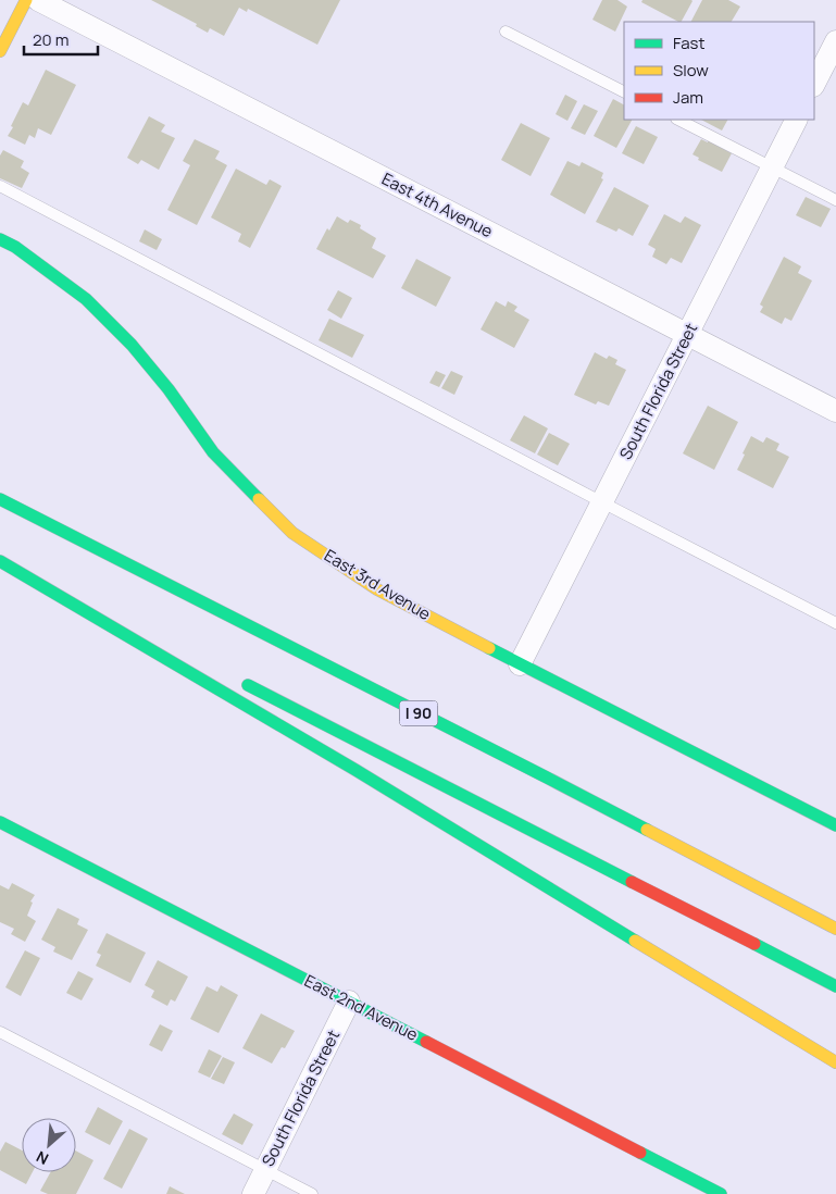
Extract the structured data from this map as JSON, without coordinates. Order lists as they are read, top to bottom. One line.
{"streets":{"main road":["East 3rd Avenue","I 90","East 2nd Avenue"],"street":["East 4th Avenue","South Florida Street"]},"crossings":[["East 4th Avenue","South Florida Street"],["South Florida Street","East 3rd Avenue"],["South Florida Street","East 2nd Avenue"]],"legend":["Fast","Slow","Jam"],"scale_bar":"20 m","north":"bottom left"}
